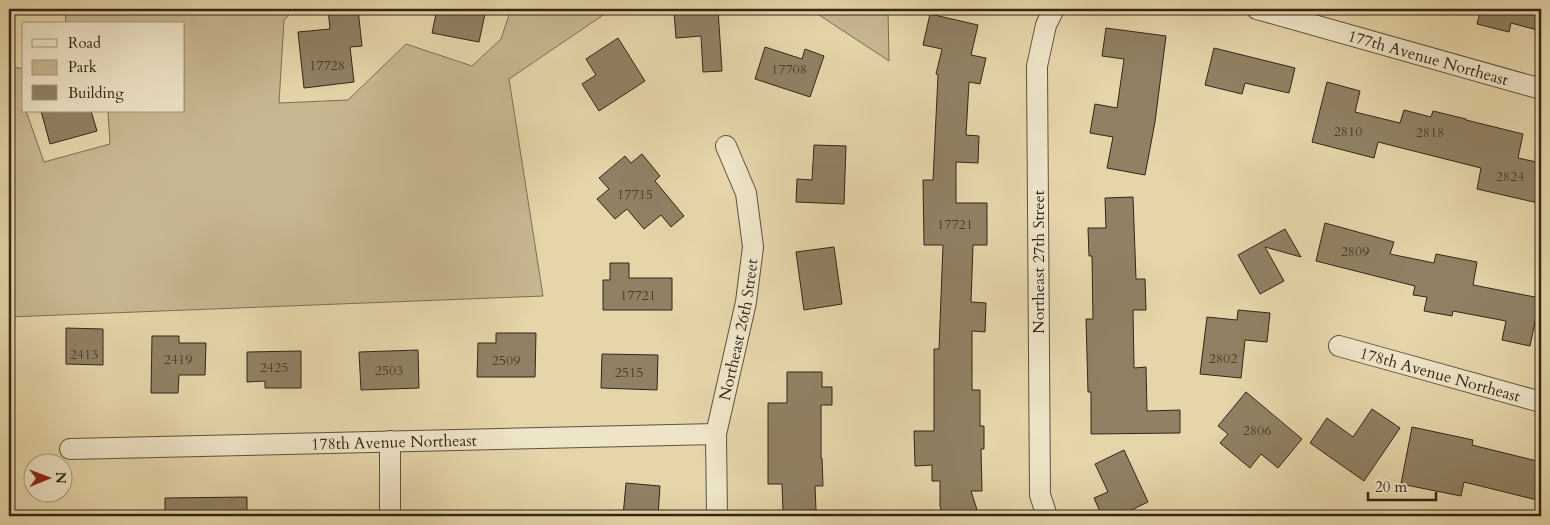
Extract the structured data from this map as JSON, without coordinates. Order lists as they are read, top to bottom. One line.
{"streets":{"street":["177th Avenue Northeast","Northeast 27th Street","Northeast 26th Street","178th Avenue Northeast"]},"crossings":[["Northeast 26th Street","178th Avenue Northeast"]],"house_numbers":["17728","17708","2810","2818","2824","17715","17721","2809","17721","2413","2802","2419","2509","2425","2503","2515","2806"],"legend":["Road","Park","Building"],"scale_bar":"20 m","north":"right"}
